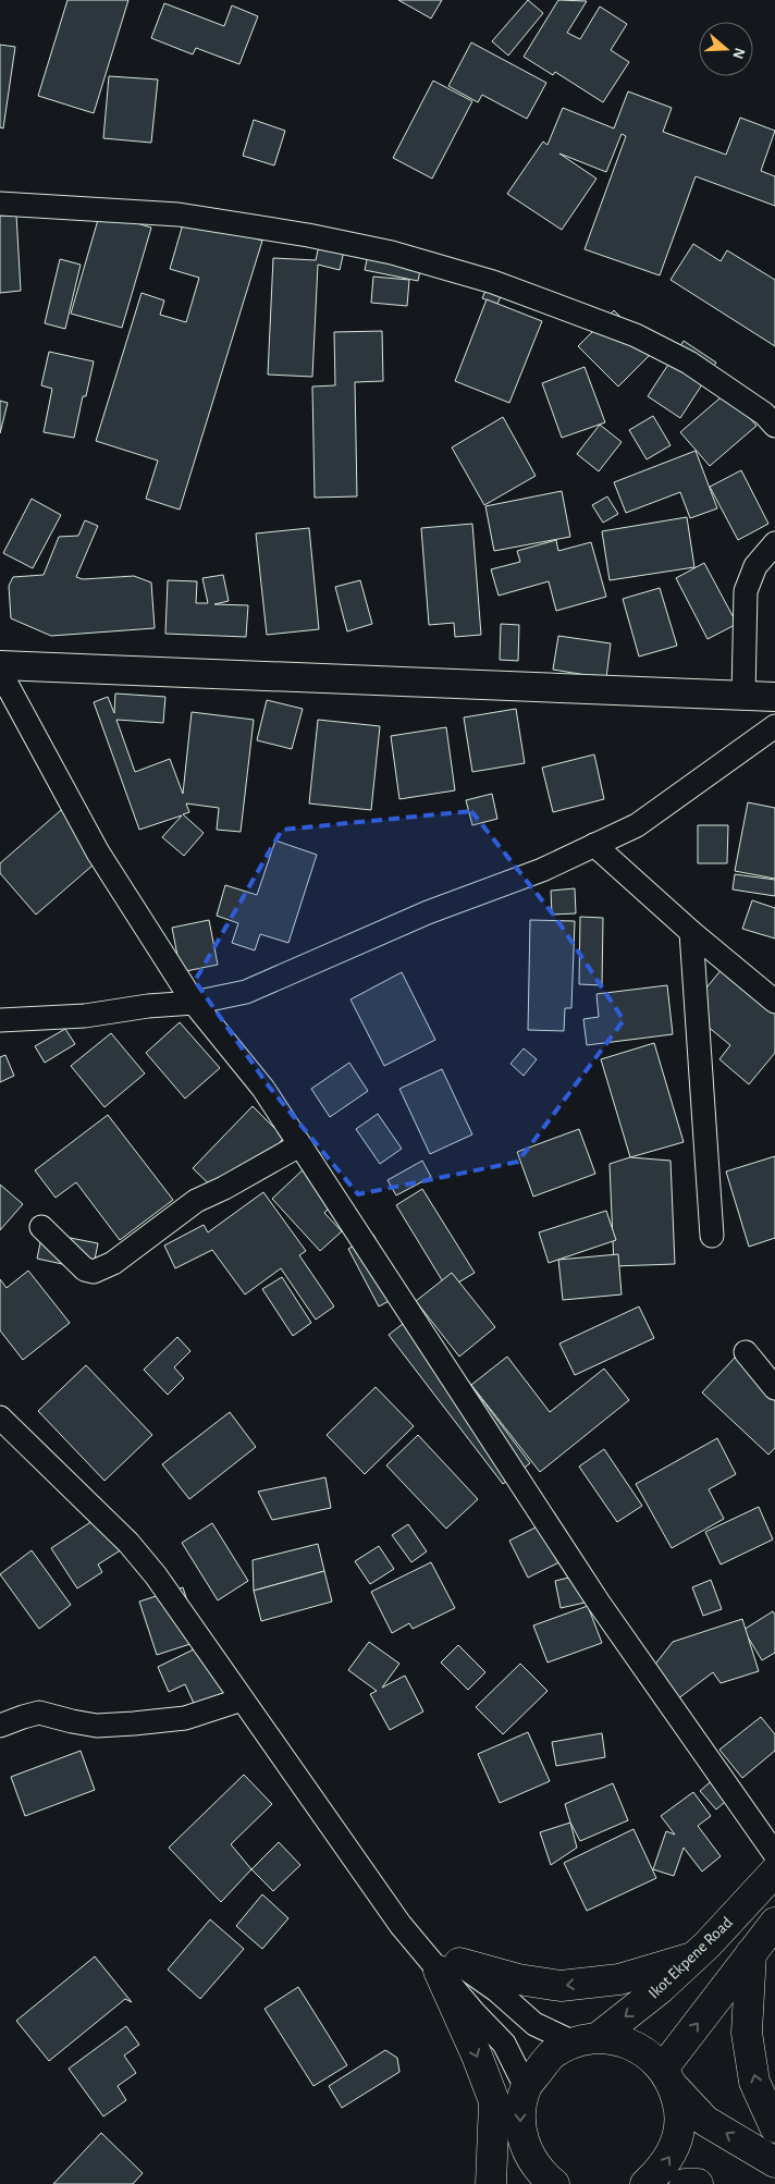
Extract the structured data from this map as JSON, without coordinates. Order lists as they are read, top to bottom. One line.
{"streets":{"main road":["Ikot Ekpene Road"]},"north":"right"}
